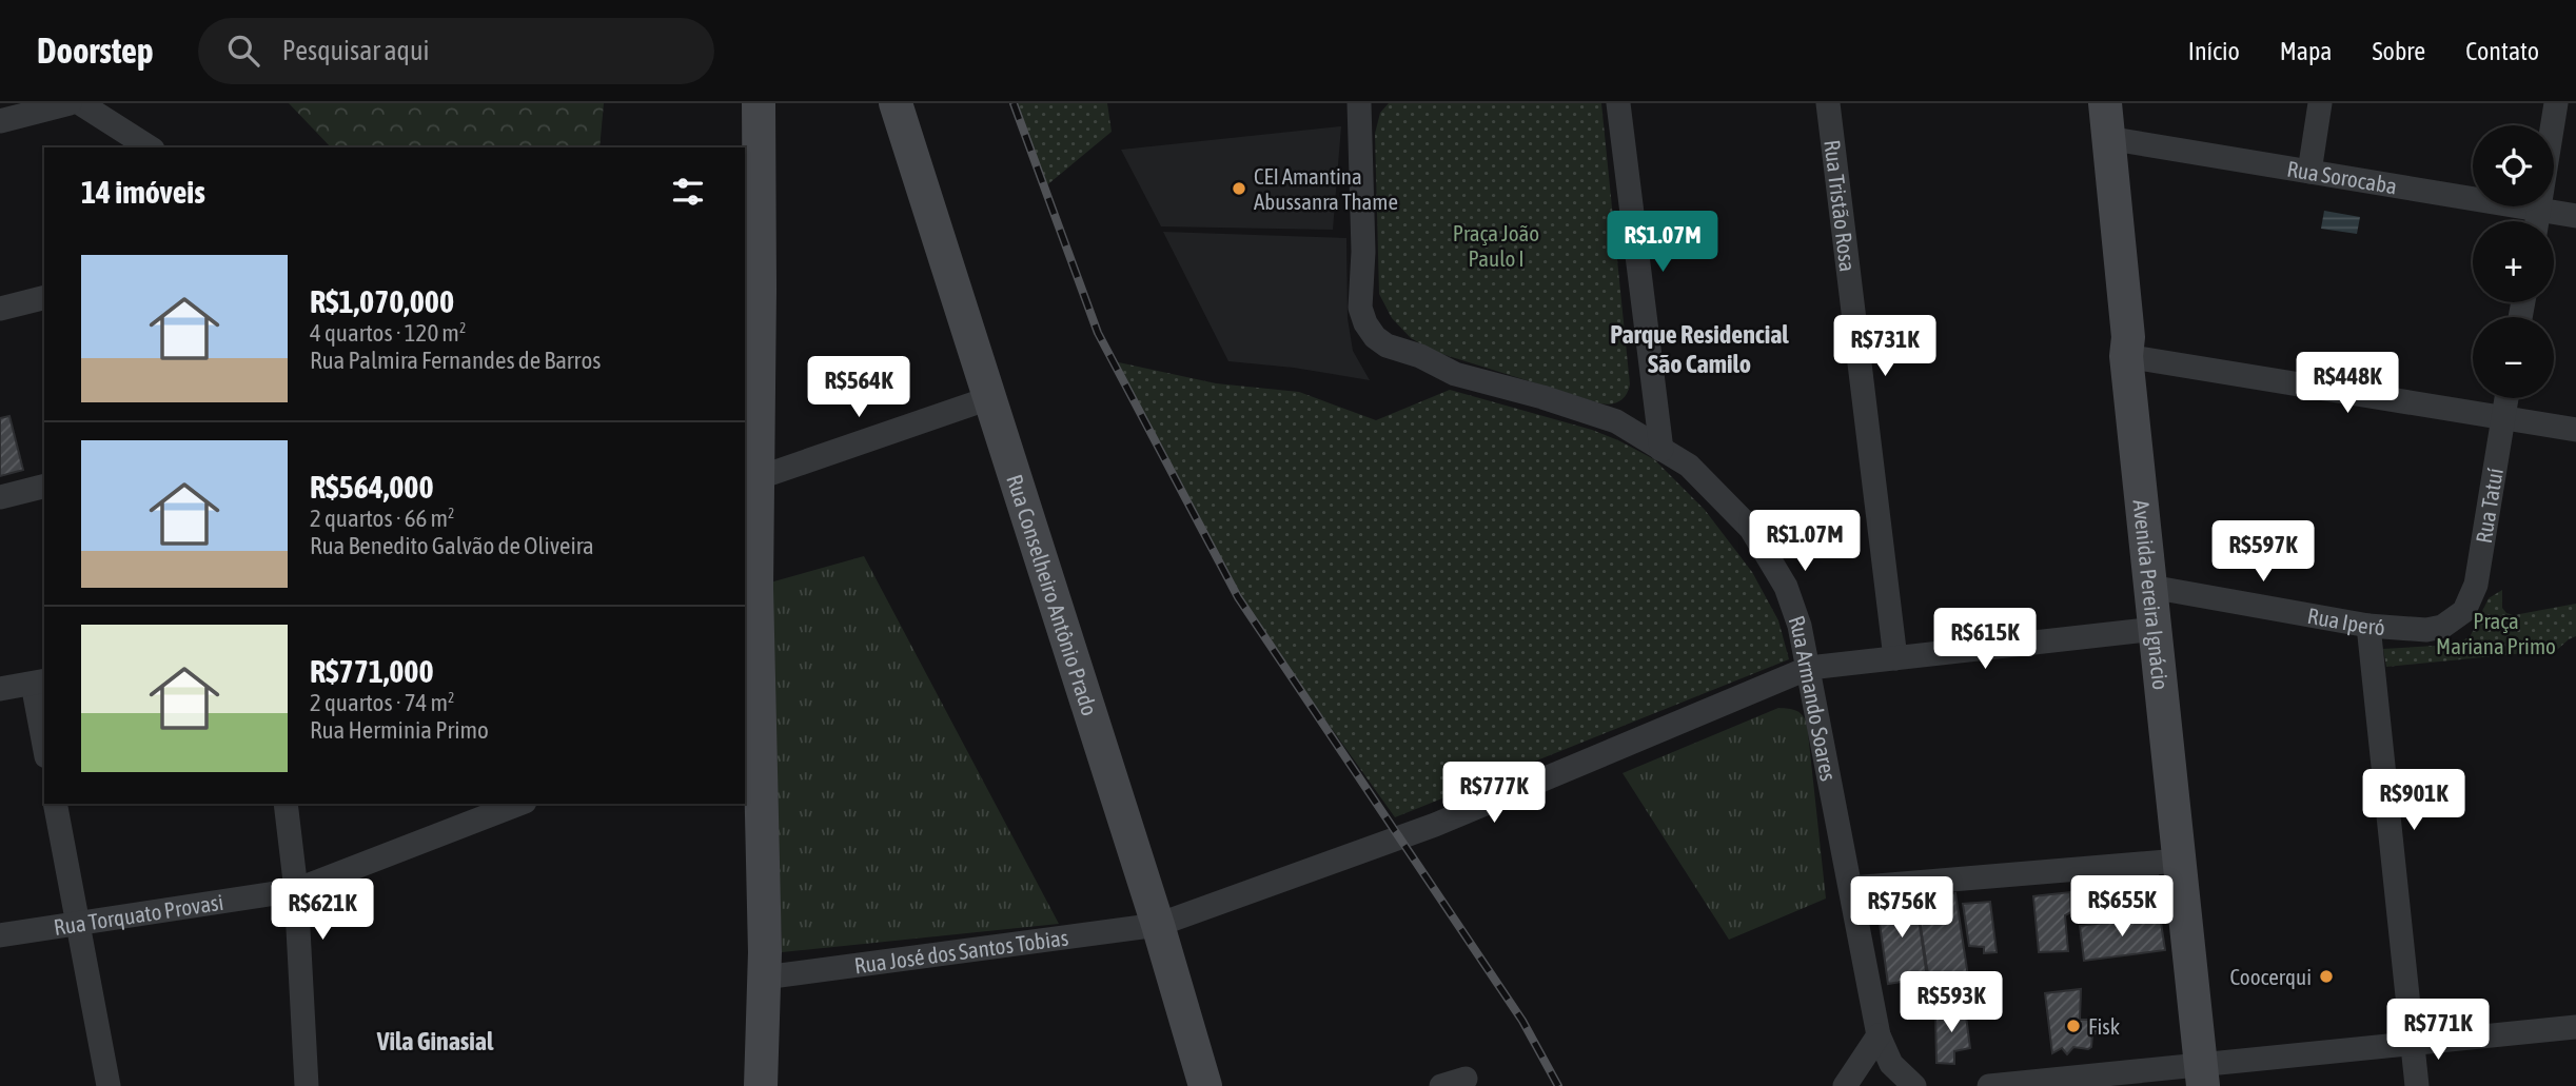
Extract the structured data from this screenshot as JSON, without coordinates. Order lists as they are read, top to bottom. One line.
{"streets":{"main road":["Rua Conselheiro Antônio Prado","Avenida Pereira Ignácio"],"street":["Rua Sorocaba","Rua Tristão Rosa","Rua Tatuí","Rua Iperó","Rua Armando Soares","Rua Torquato Provasi","Rua José dos Santos Tobias"]},"crossings":[["Rua Sorocaba","Avenida Pereira Ignácio"],["Rua Tristão Rosa","Rua José dos Santos Tobias"],["Rua Tatuí","Rua Iperó"],["Rua Conselheiro Antônio Prado","Rua José dos Santos Tobias"],["Avenida Pereira Ignácio","Rua Iperó"],["Avenida Pereira Ignácio","Rua José dos Santos Tobias"],["Rua Armando Soares","Rua José dos Santos Tobias"]],"districts":["Parque Residencial São Camilo","Vila Ginasial"],"parks":["Praça João Paulo I","Praça Mariana Primo"],"places":["CEI Amantina Abussanra Thame","Coocerqui","Fisk"],"page":{"header":"Doorstep","search":"Pesquisar aqui","nav":["Início","Mapa","Sobre","Contato"],"map_buttons":["+","−"],"heading":"14 imóveis","price":["R$1.07M","R$731K","R$448K","R$564K","R$1.07M","R$597K","R$615K","R$777K","R$901K","R$655K","R$756K","R$621K","R$593K","R$771K"],"list":[{"name":"R$1,070,000","note":"4 quartos · 120 m² · Rua Palmira Fernandes de Barros"},{"name":"R$564,000","note":"2 quartos · 66 m² · Rua Benedito Galvão de Oliveira"},{"name":"R$771,000","note":"2 quartos · 74 m² · Rua Herminia Primo"}]}}
